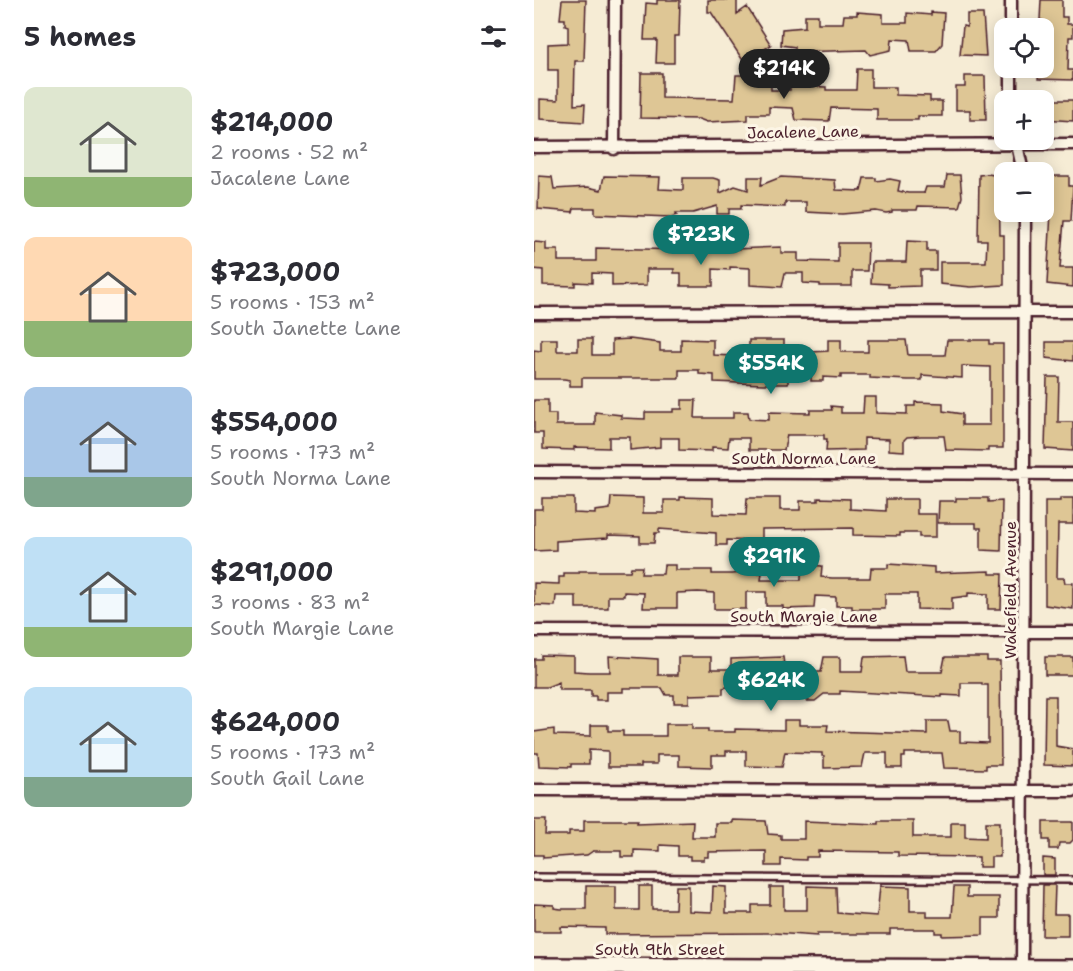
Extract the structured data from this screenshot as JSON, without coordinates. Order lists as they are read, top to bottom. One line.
{"streets":{"street":["Jacalene Lane","South Norma Lane","Wakefield Avenue","South Margie Lane","South 9th Street"]},"crossings":[["South Norma Lane","Wakefield Avenue"],["Wakefield Avenue","South Margie Lane"],["Wakefield Avenue","South 9th Street"]],"page":{"heading":"5 homes","map_buttons":["+","−"],"price":["$214K","$723K","$554K","$291K","$624K"],"list":[{"name":"$214,000","note":"2 rooms · 52 m² · Jacalene Lane"},{"name":"$723,000","note":"5 rooms · 153 m² · South Janette Lane"},{"name":"$554,000","note":"5 rooms · 173 m² · South Norma Lane"},{"name":"$291,000","note":"3 rooms · 83 m² · South Margie Lane"},{"name":"$624,000","note":"5 rooms · 173 m² · South Gail Lane"}]}}
